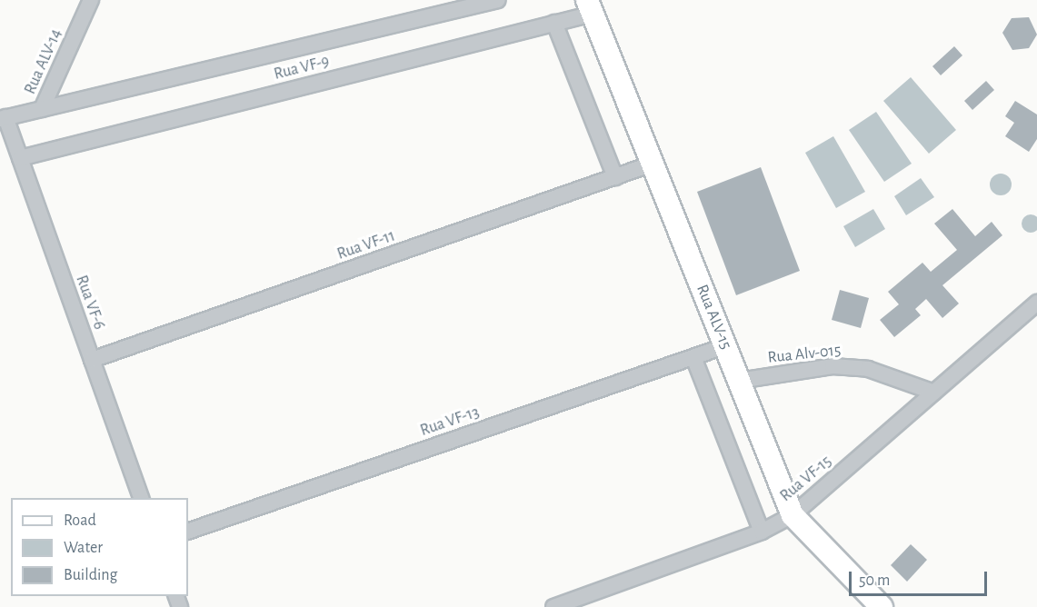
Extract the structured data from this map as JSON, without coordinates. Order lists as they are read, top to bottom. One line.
{"streets":{"street":["Rua ALV-14","Rua VF-9","Rua VF-11","Rua VF-6","Rua ALV-15","Rua Alv-015","Rua VF-13","Rua VF-15"]},"crossings":[["Rua ALV-14","Rua VF-9"],["Rua VF-9","Rua VF-6"],["Rua VF-9","Rua ALV-15"],["Rua VF-11","Rua VF-6"],["Rua VF-11","Rua ALV-15"],["Rua ALV-15","Rua Alv-015"],["Rua ALV-15","Rua VF-13"],["Rua ALV-15","Rua VF-15"],["Rua Alv-015","Rua VF-15"]],"legend":["Road","Water","Building"],"scale_bar":"50 m"}
